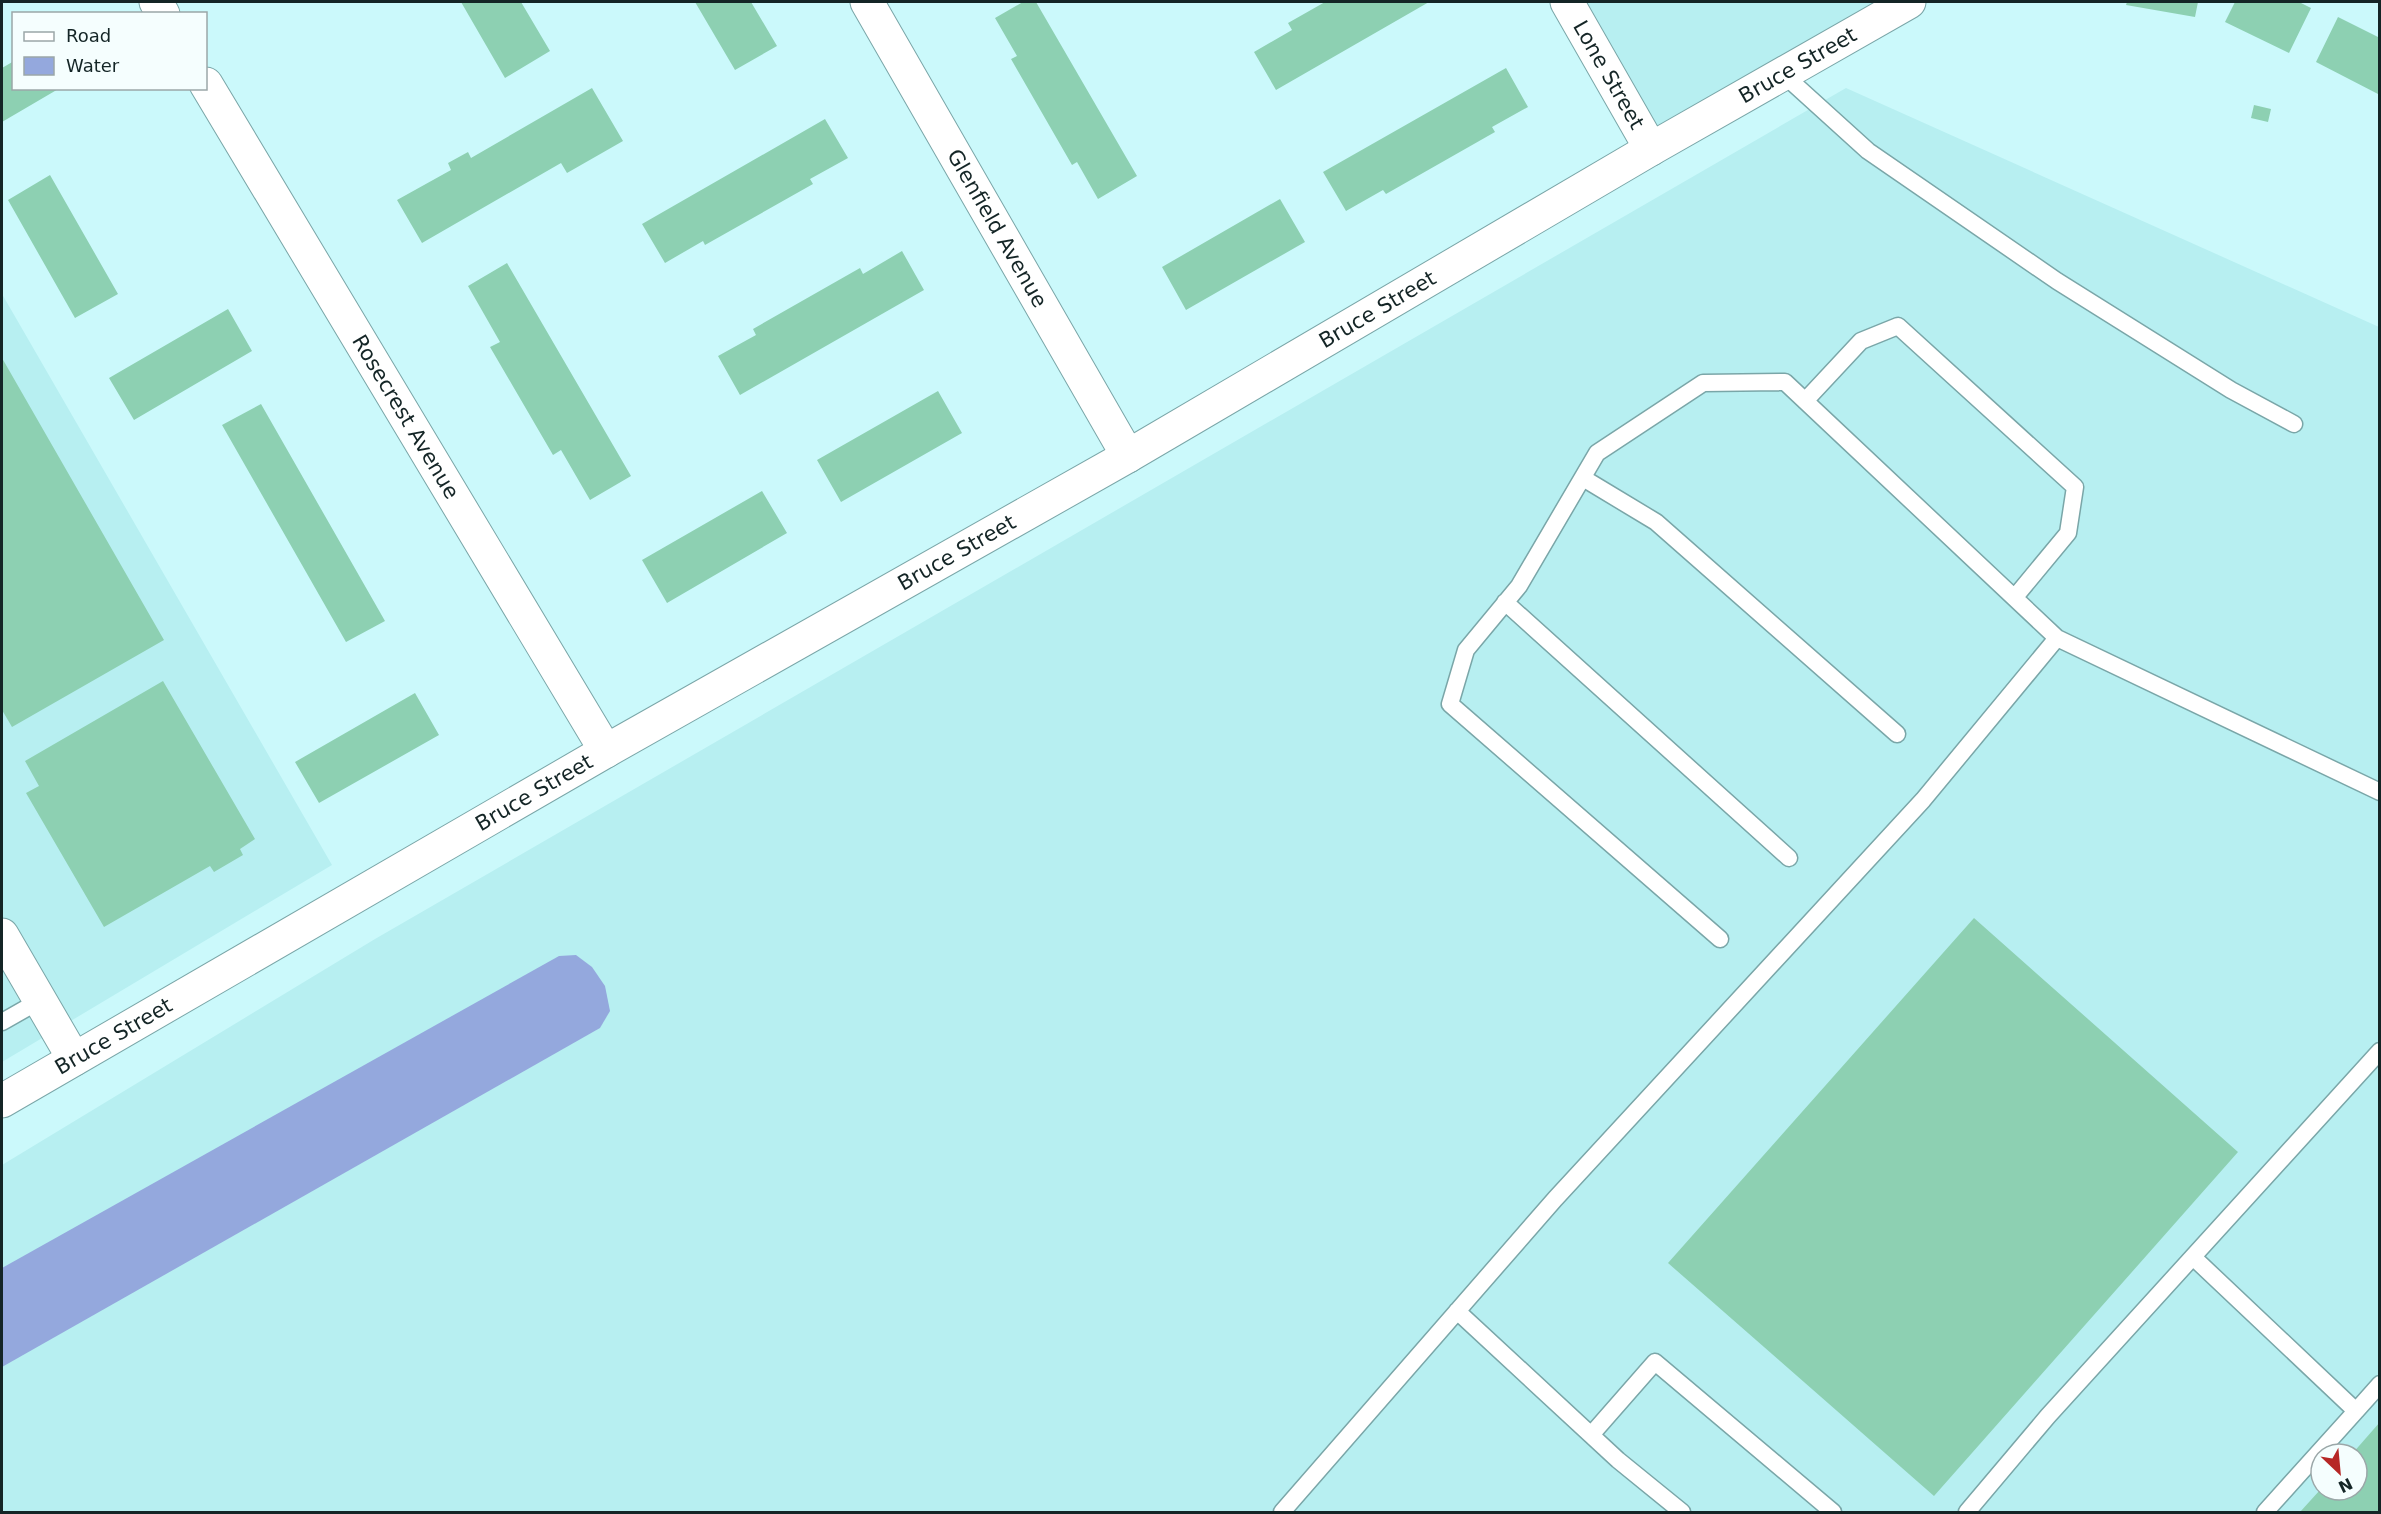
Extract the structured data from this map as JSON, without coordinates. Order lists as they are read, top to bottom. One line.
{"streets":{"street":["Bruce Street","Lone Street","Glenfield Avenue","Rosecrest Avenue"]},"crossings":[["Bruce Street","Lone Street"],["Bruce Street","Glenfield Avenue"],["Bruce Street","Rosecrest Avenue"]],"legend":["Road","Water"],"north":"bottom right"}
